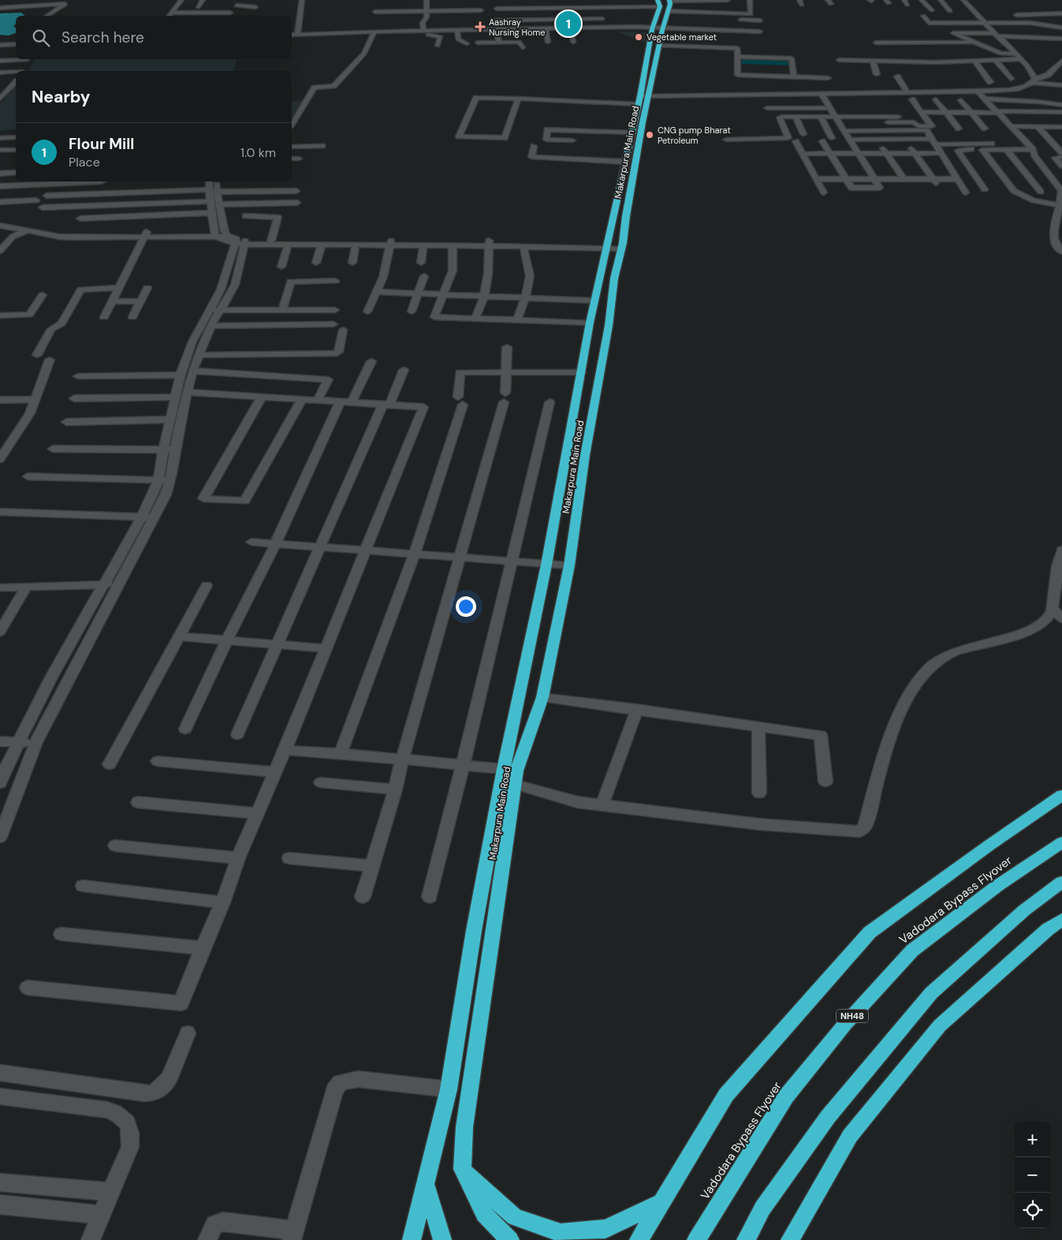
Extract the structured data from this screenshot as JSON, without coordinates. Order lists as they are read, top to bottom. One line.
{"streets":{"highway":["Makarpura Main Road","Vadodara Bypass Flyover","NH48"]},"places":{"health":["Aashray Nursing Home"],"other":["Vegetable market","CNG pump Bharat Petroleum"]},"page":{"pins":"1","search":"Search here","heading":"Nearby","list":[{"mark":"1","name":"Flour Mill","note":"Place","value":"1.0 km"}],"map_buttons":["+","−"]}}
